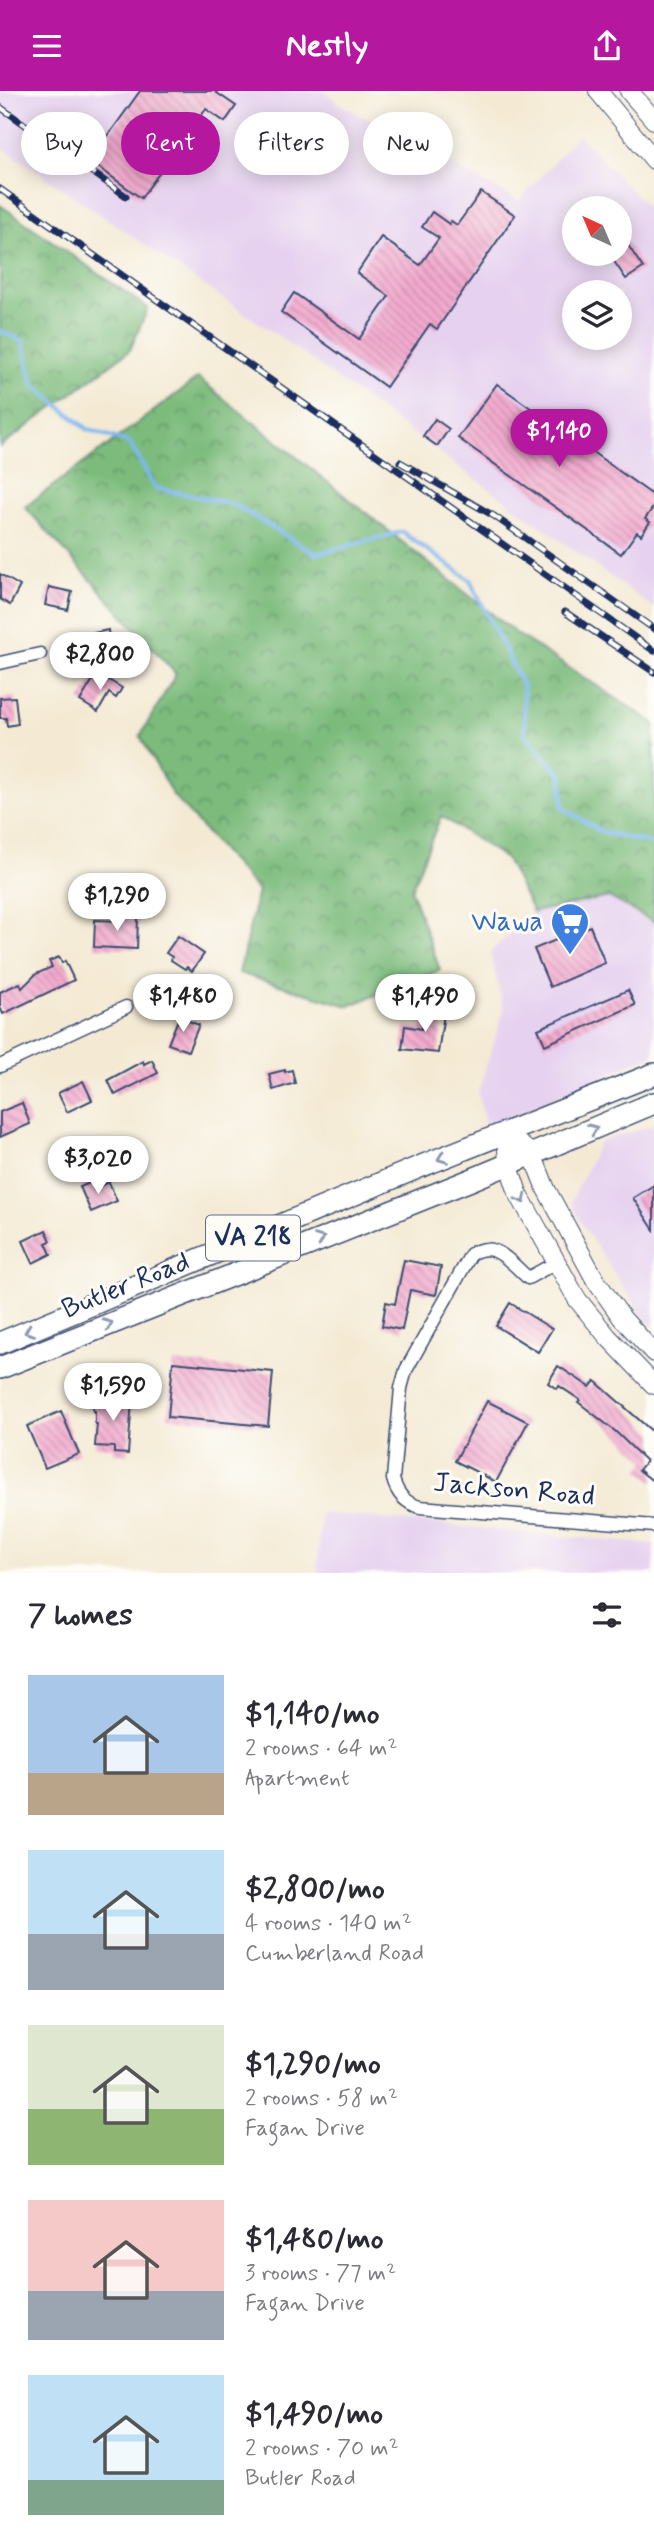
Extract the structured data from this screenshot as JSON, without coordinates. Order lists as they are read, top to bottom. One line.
{"streets":{"main road":["VA 218","Butler Road"],"street":["Jackson Road"]},"crossings":[["VA 218","Butler Road"]],"places":{"supermarket":["Wawa"]},"north":"top left","page":{"header":"Nestly","chip":["Buy","Rent","Filters","New"],"price":["$1,140","$2,800","$1,290","$1,480","$1,490","$3,020","$1,590"],"heading":"7 homes","list":[{"name":"$1,140/mo","note":"2 rooms · 64 m² · Apartment"},{"name":"$2,800/mo","note":"4 rooms · 140 m² · Cumberland Road"},{"name":"$1,290/mo","note":"2 rooms · 58 m² · Fagan Drive"},{"name":"$1,480/mo","note":"3 rooms · 77 m² · Fagan Drive"},{"name":"$1,490/mo","note":"2 rooms · 70 m² · Butler Road"}]}}
